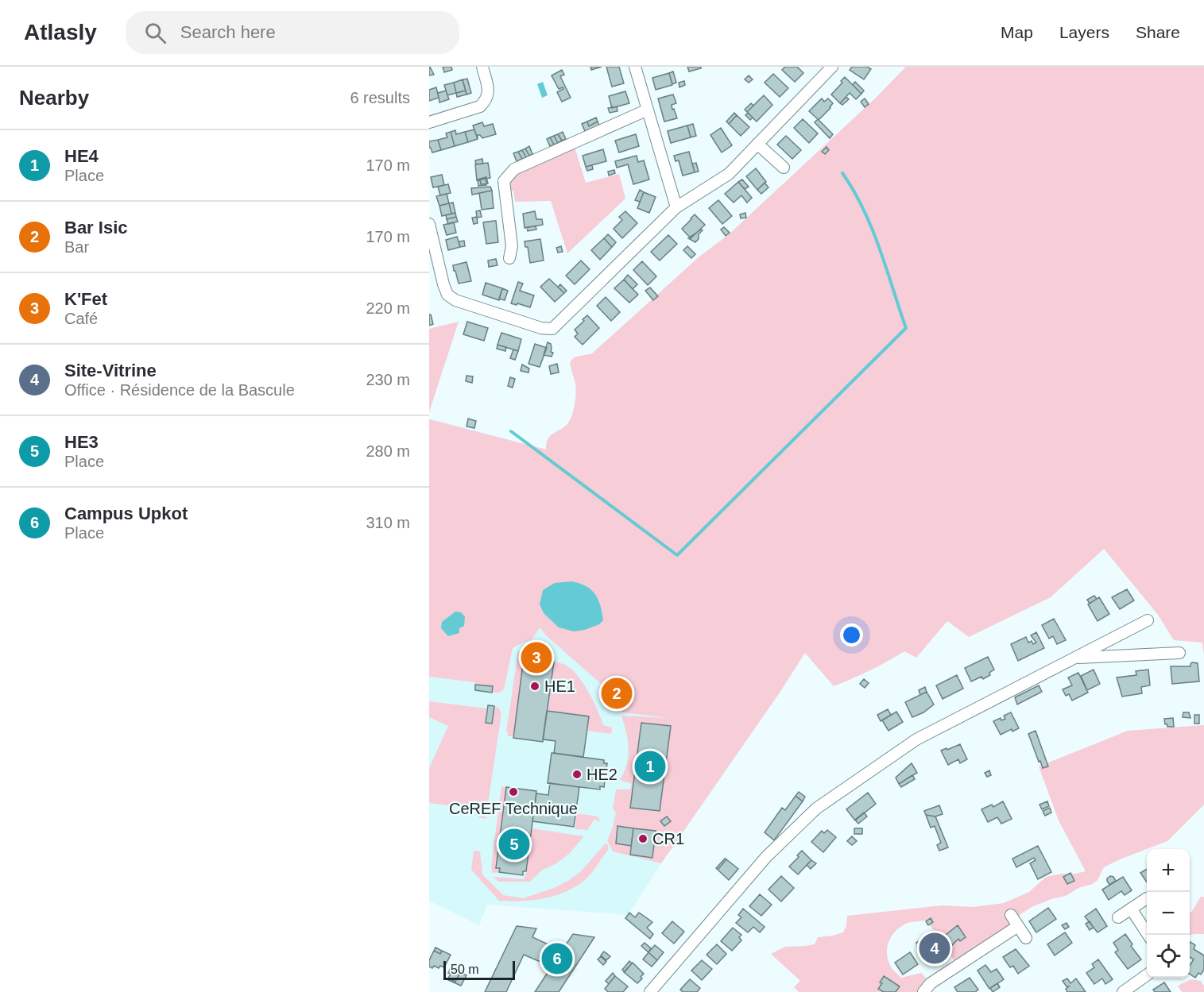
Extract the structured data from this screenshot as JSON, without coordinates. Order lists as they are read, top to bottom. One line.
{"places":["HE1","HE2","CeREF Technique","CR1"],"scale_bar":"50 m","page":{"header":"Atlasly","search":"Search here","nav":["Map","Layers","Share"],"heading":["Nearby","6 results"],"list":[{"mark":"1","name":"HE4","note":"Place","value":"170 m"},{"mark":"2","name":"Bar Isic","note":"Bar","value":"170 m"},{"mark":"3","name":"K'Fet","note":"Café","value":"220 m"},{"mark":"4","name":"Site-Vitrine","note":"Office · Résidence de la Bascule","value":"230 m"},{"mark":"5","name":"HE3","note":"Place","value":"280 m"},{"mark":"6","name":"Campus Upkot","note":"Place","value":"310 m"}],"pins":["3","2","1","5","4","6"],"map_buttons":["+","−"],"scale":"50 m"}}
